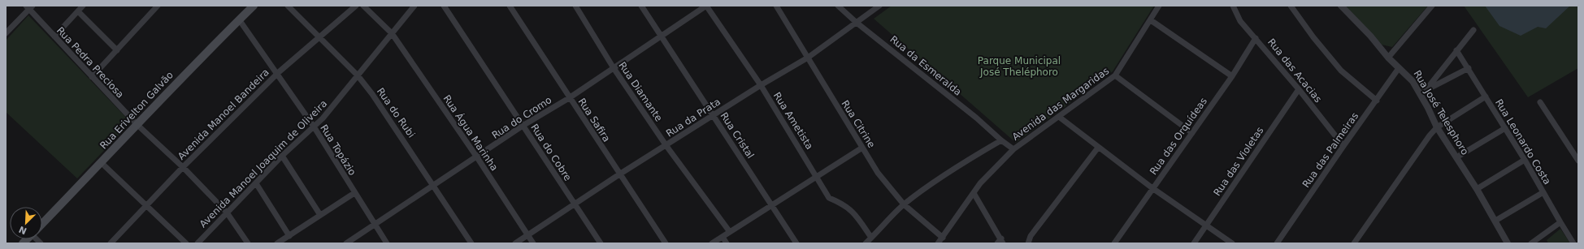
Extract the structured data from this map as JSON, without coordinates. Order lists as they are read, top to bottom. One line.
{"streets":{"main road":["Rua Erivelton Galvão"],"street":["Rua Pedra Preciosa","Rua da Esmeralda","Rua das Acacias","Rua Diamante","Avenida das Margaridas","Rua do Rubi","Rua José Telesphoro","Avenida Manoel Bandeira","Rua do Cromo","Rua da Prata","Rua Safira","Rua Ametista","Rua Citrine","Rua Água Marinha","Rua Cristal","Rua das Orquídeas","Rua Leonardo Costa","Rua Topázio","Rua das Palmeiras","Rua do Cobre","Rua das Violetas","Avenida Manoel Joaquim de Oliveira"]},"crossings":[["Rua Pedra Preciosa","Rua Erivelton Galvão"],["Rua Pedra Preciosa","Avenida Manoel Bandeira"],["Rua Pedra Preciosa","Avenida Manoel Joaquim de Oliveira"],["Rua da Esmeralda","Avenida das Margaridas"],["Rua da Esmeralda","Rua da Prata"],["Rua das Acacias","Rua das Orquídeas"],["Rua das Acacias","Rua das Palmeiras"],["Rua das Acacias","Rua das Violetas"],["Rua Diamante","Rua do Cromo"],["Rua Diamante","Rua da Prata"],["Avenida das Margaridas","Rua Ametista"],["Avenida das Margaridas","Rua Citrine"],["Rua Erivelton Galvão","Rua Topázio"],["Rua do Rubi","Avenida Manoel Bandeira"],["Rua do Rubi","Rua do Cromo"],["Rua do Rubi","Avenida Manoel Joaquim de Oliveira"],["Rua José Telesphoro","Rua das Palmeiras"],["Avenida Manoel Bandeira","Rua Topázio"],["Rua do Cromo","Rua Safira"],["Rua do Cromo","Rua Ametista"],["Rua do Cromo","Rua Água Marinha"],["Rua do Cromo","Rua Cristal"],["Rua do Cromo","Rua Topázio"],["Rua do Cromo","Rua do Cobre"],["Rua da Prata","Rua Safira"],["Rua da Prata","Rua Ametista"],["Rua da Prata","Rua Citrine"],["Rua da Prata","Rua Água Marinha"],["Rua da Prata","Rua Cristal"],["Rua da Prata","Rua do Cobre"],["Rua Água Marinha","Avenida Manoel Joaquim de Oliveira"],["Rua Topázio","Avenida Manoel Joaquim de Oliveira"]],"parks":["Parque Municipal José Theléphoro"],"north":"bottom left"}
